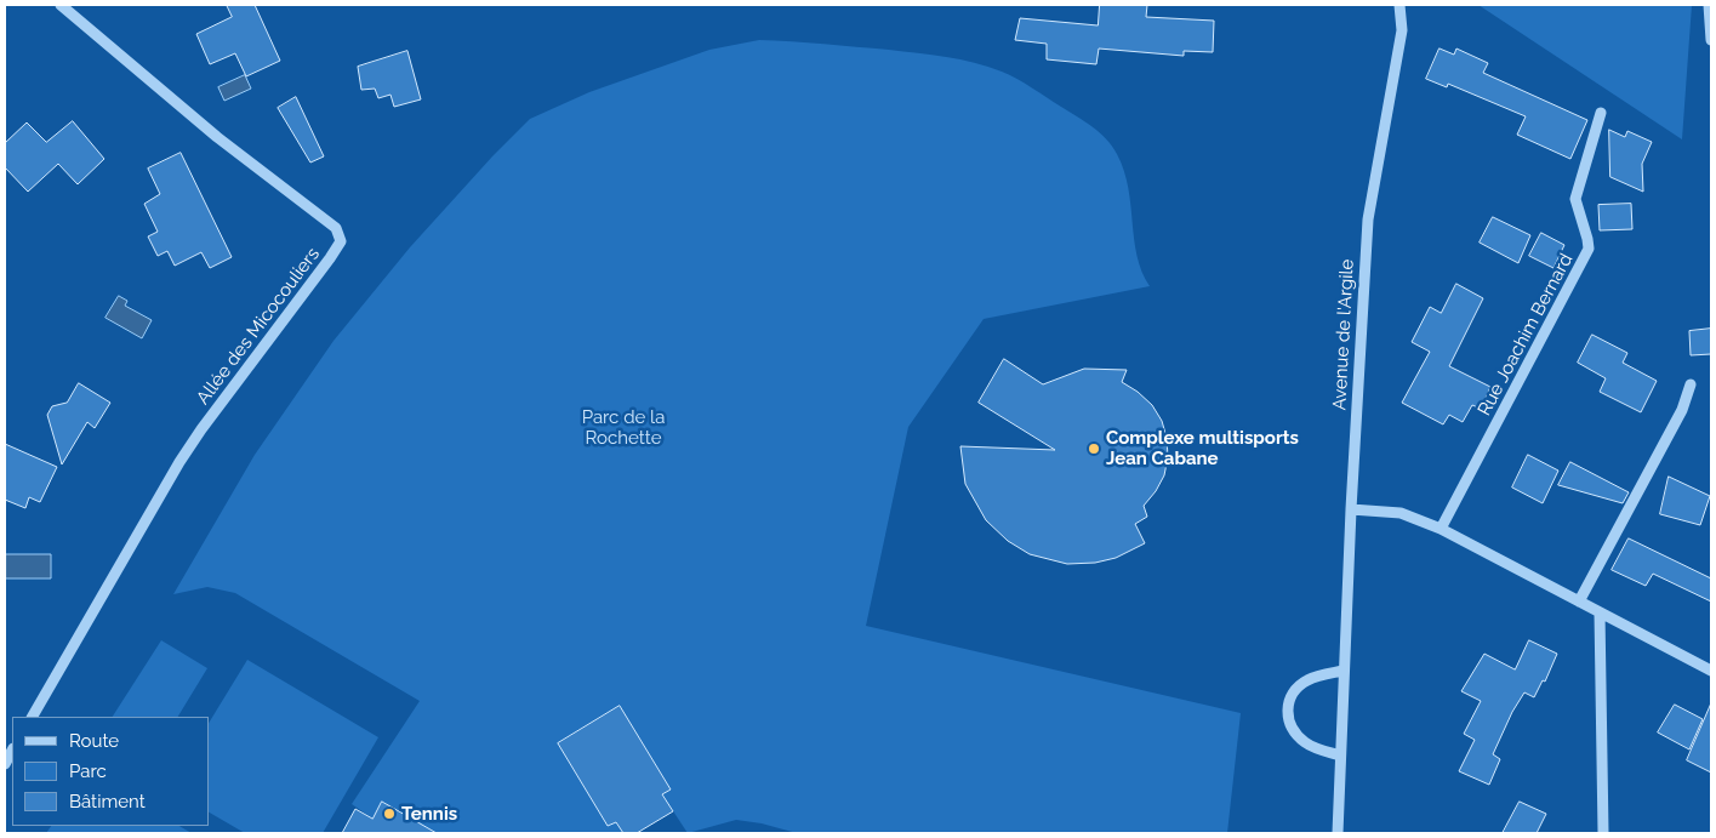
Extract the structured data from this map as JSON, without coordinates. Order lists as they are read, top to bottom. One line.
{"streets":{"street":["Allée des Micocouliers","Avenue de l'Argile","Rue Joachim Bernard"]},"parks":["Parc de la Rochette"],"places":["Complexe multisports Jean Cabane","Tennis"],"legend":["Route","Parc","Bâtiment"]}
